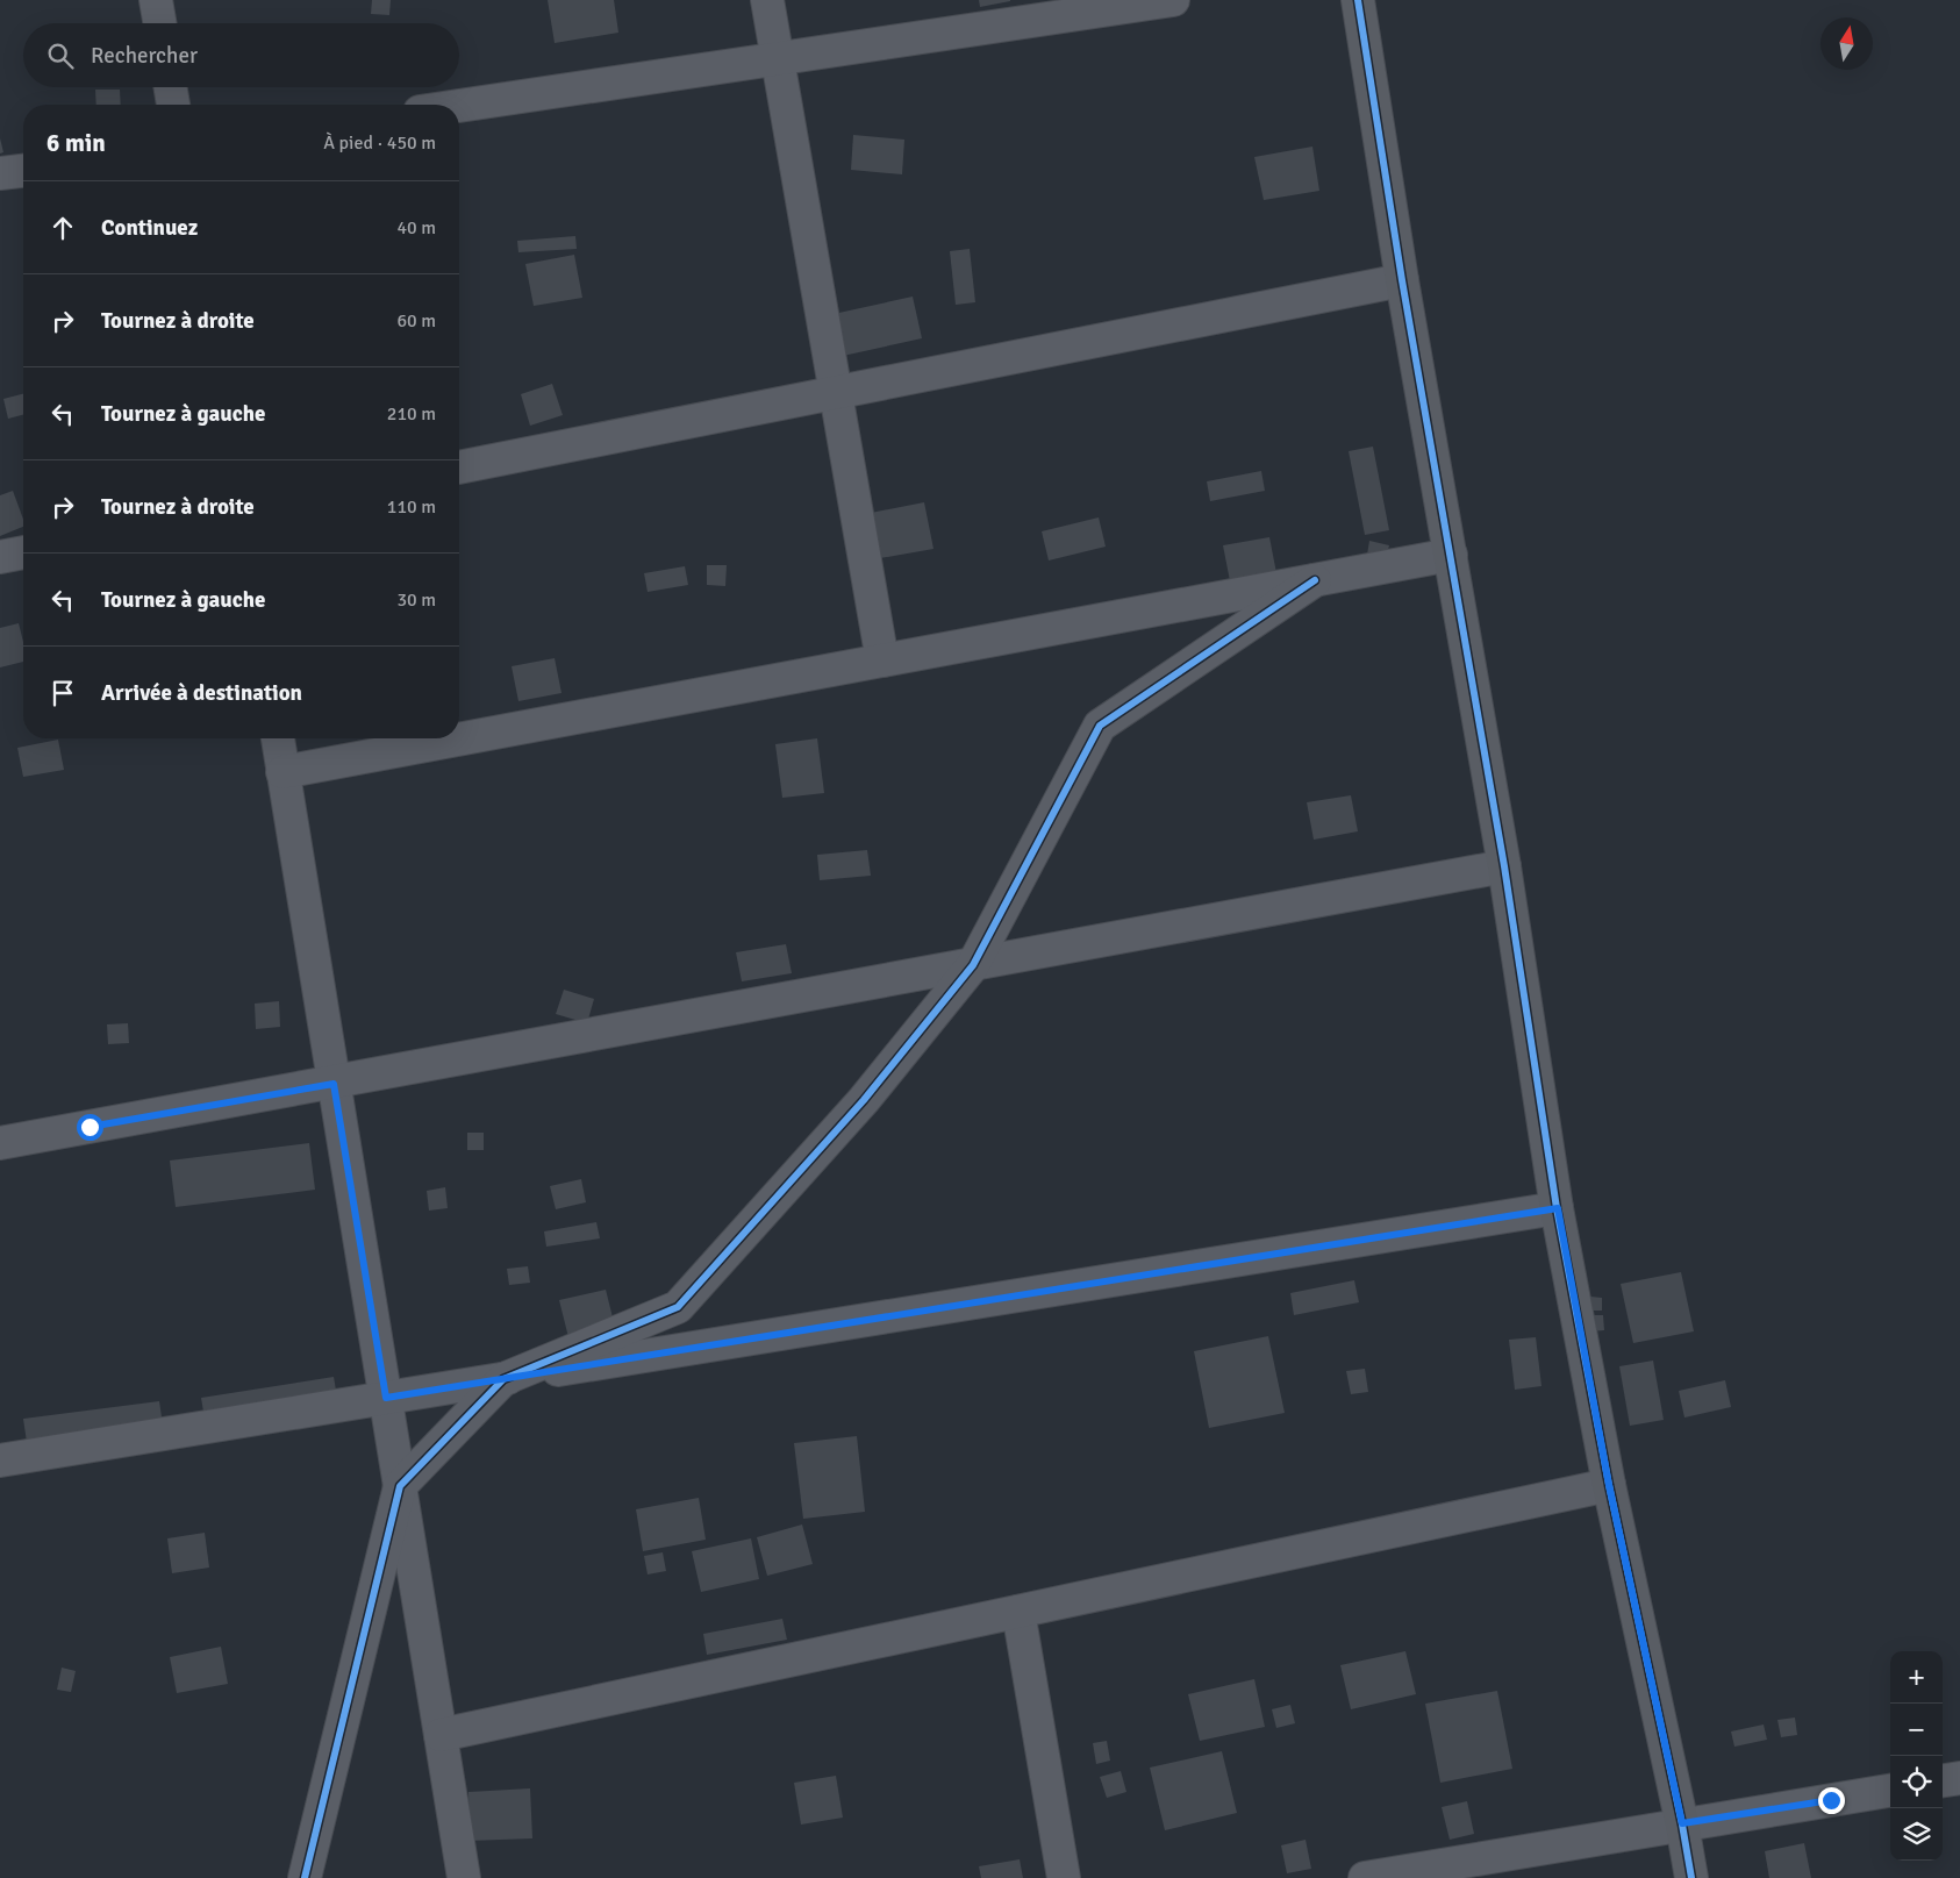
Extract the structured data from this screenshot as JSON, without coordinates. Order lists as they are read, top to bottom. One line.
{"north":"top","page":{"search":"Rechercher","heading":["6 min","À pied · 450 m"],"list":[["Continuez","40 m"],["Tournez à droite","60 m"],["Tournez à gauche","210 m"],["Tournez à droite","110 m"],["Tournez à gauche","30 m"],"Arrivée à destination"],"map_buttons":["+","−"]}}
